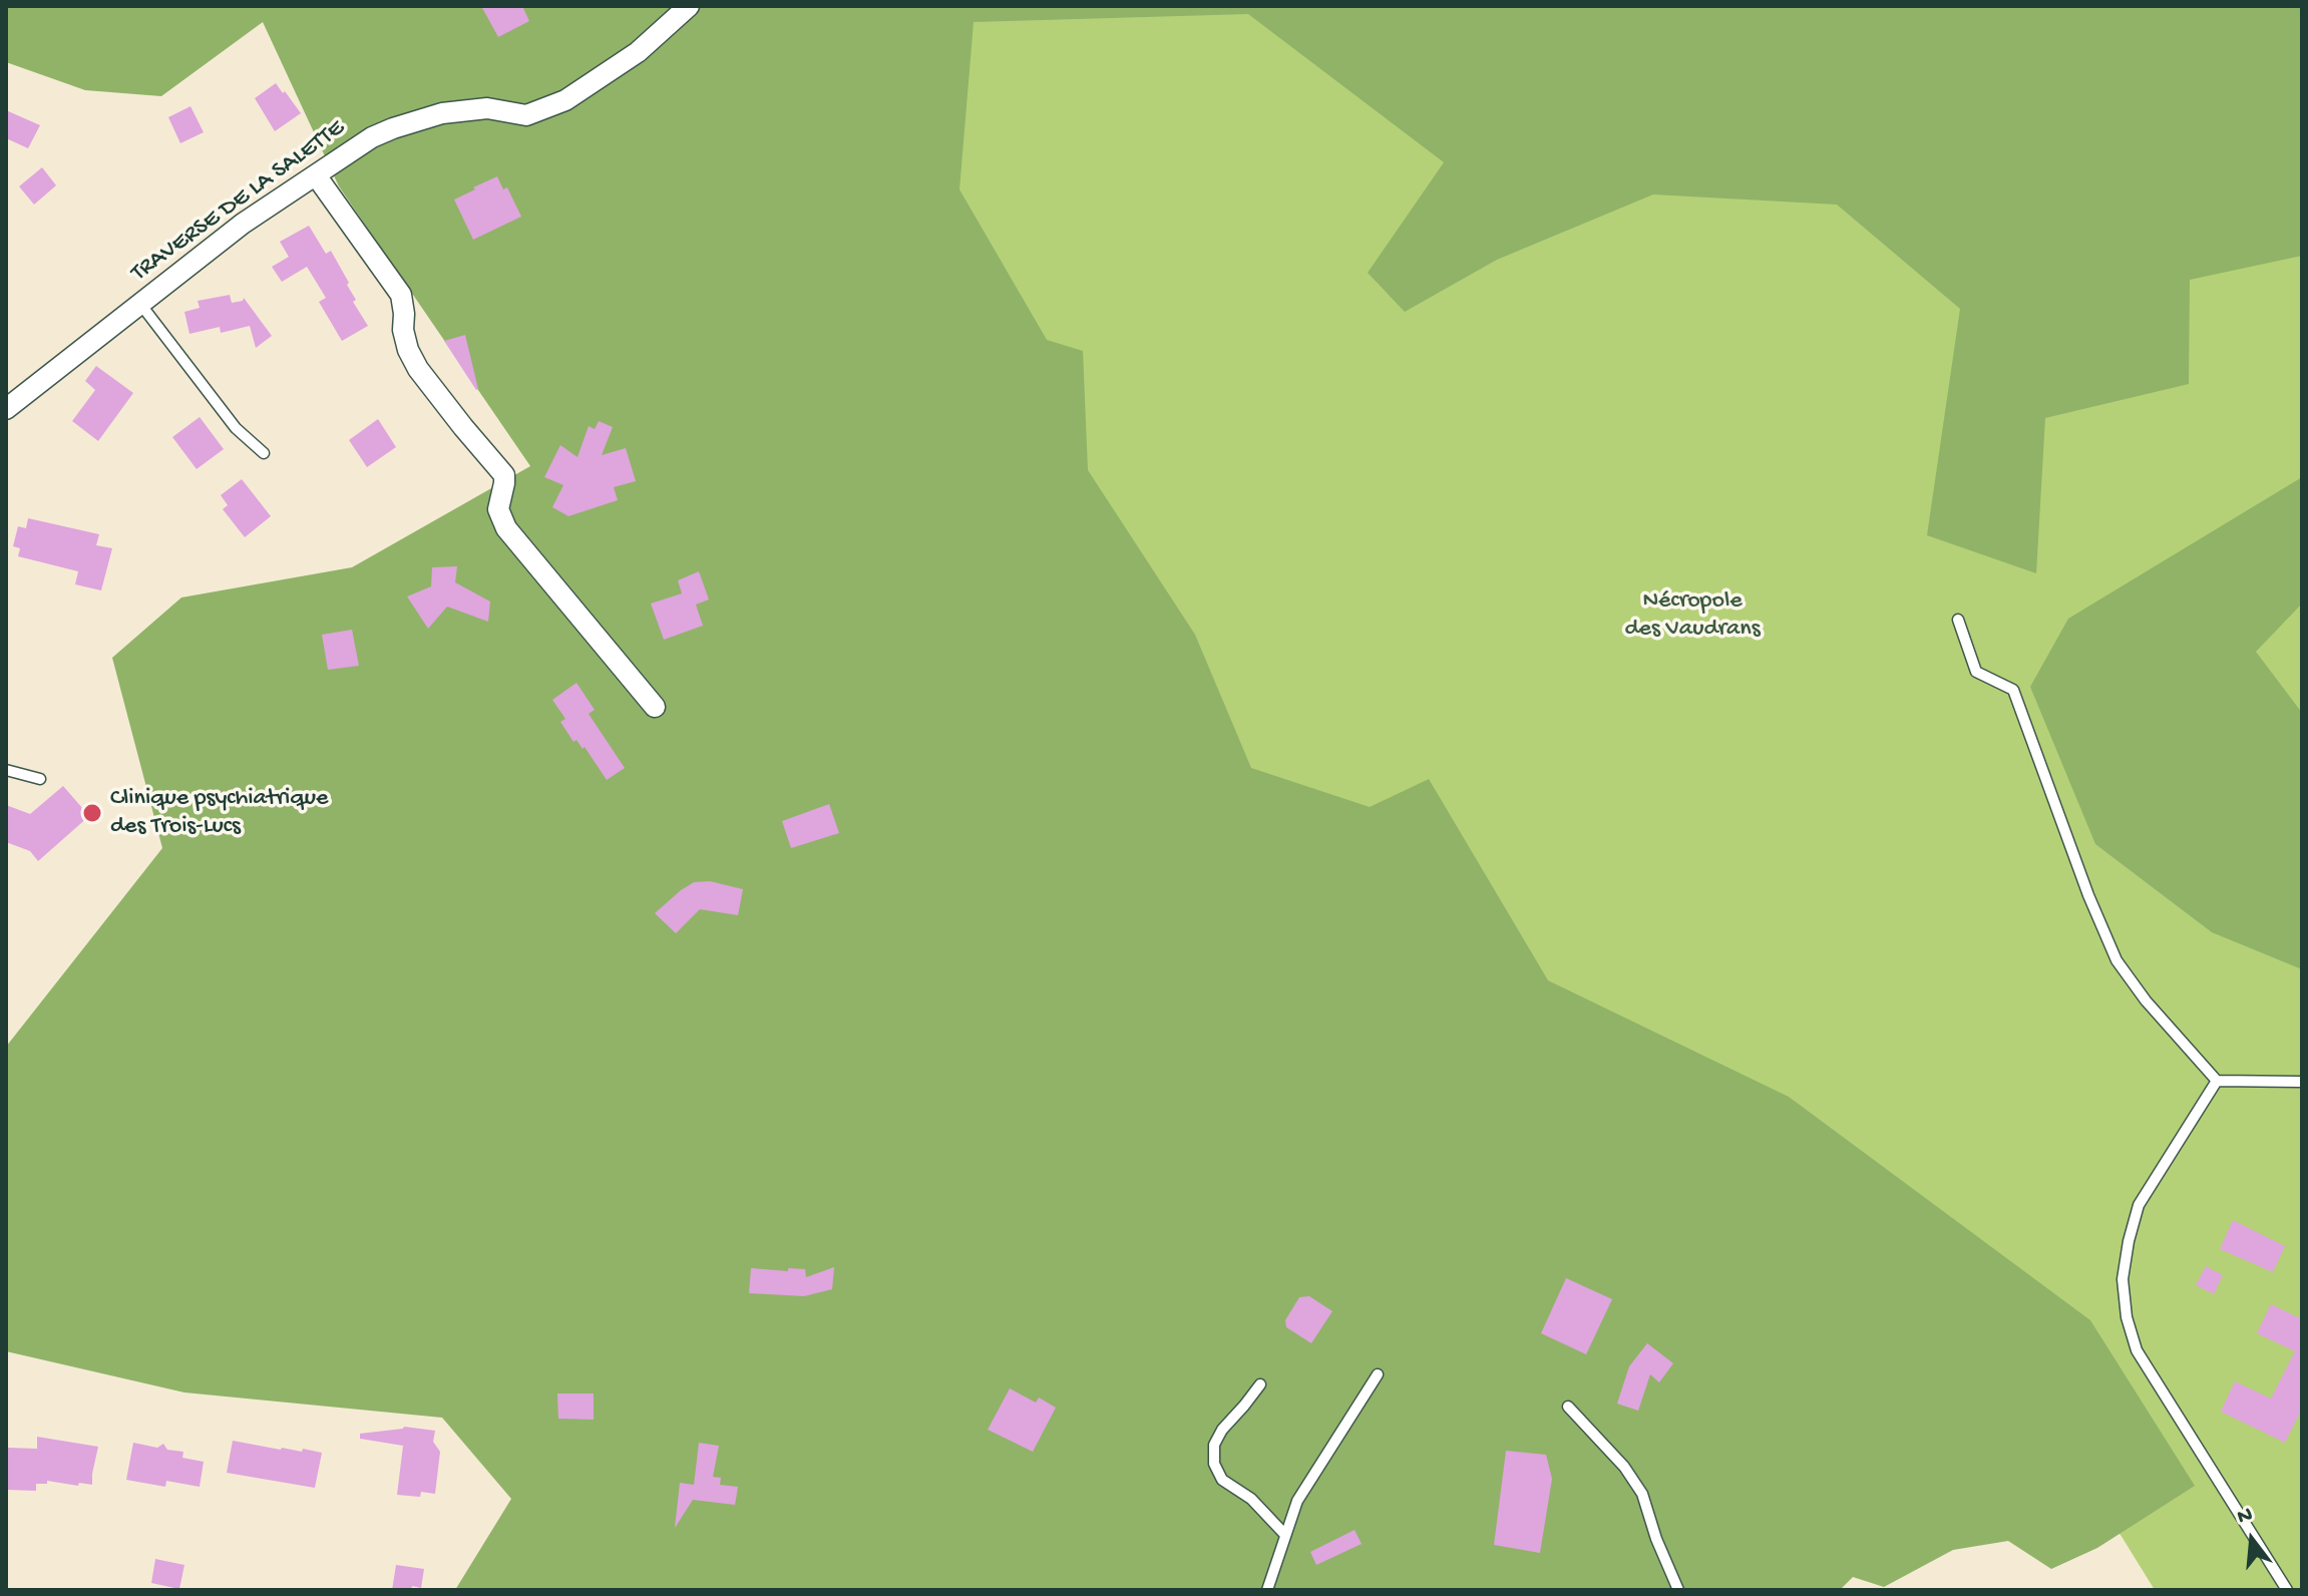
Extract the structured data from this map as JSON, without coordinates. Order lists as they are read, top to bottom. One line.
{"streets":{"street":["TRAVERSE DE LA SALETTE"]},"parks":["Nécropole des Vaudrans"],"places":["Clinique psychiatrique des Trois-Lucs"],"north":"top"}
